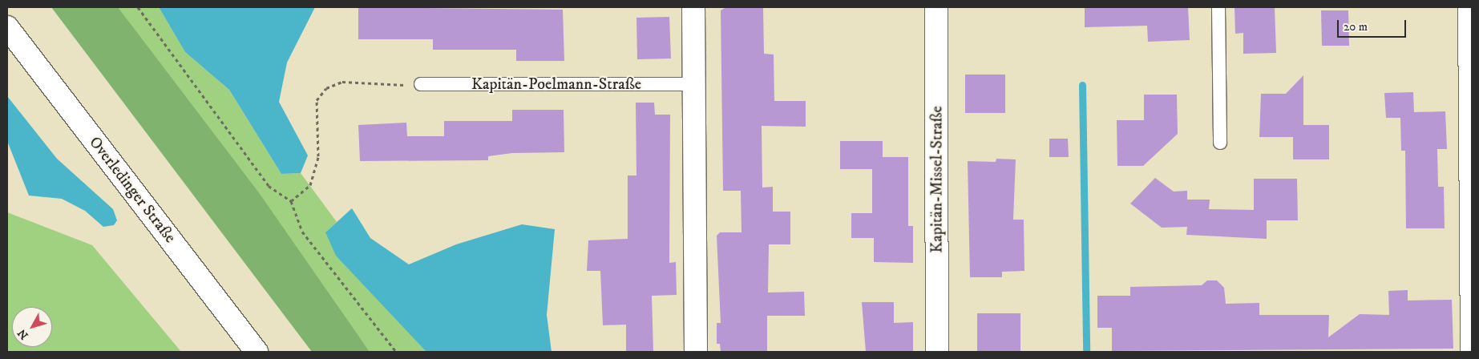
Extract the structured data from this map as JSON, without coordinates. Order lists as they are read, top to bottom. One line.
{"streets":{"street":["Kapitän-Missel-Straße","Overledinger Straße"],"lane":["Kapitän-Poelmann-Straße"]},"scale_bar":"20 m","north":"bottom left"}
